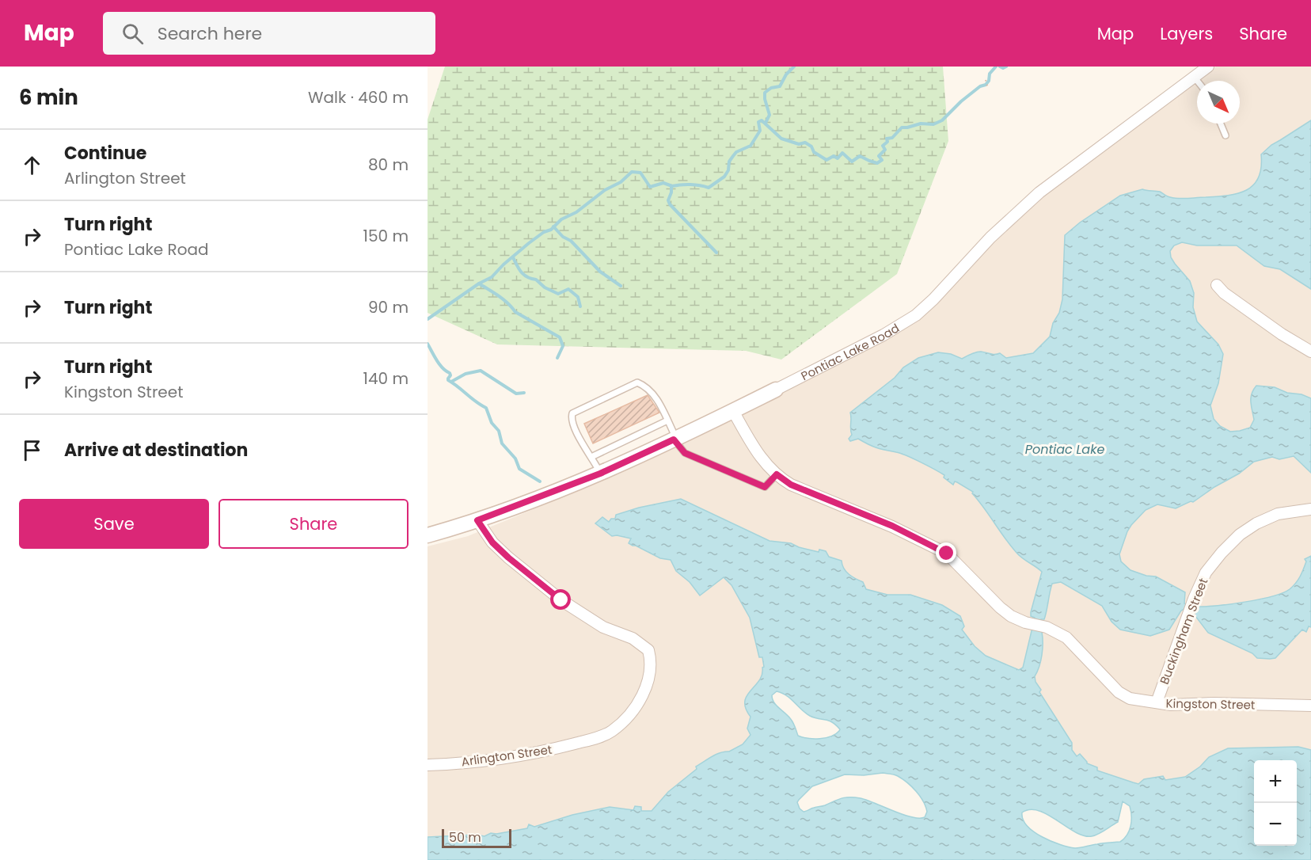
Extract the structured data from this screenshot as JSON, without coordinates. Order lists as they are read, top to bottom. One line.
{"streets":{"street":["Pontiac Lake Road","Buckingham Street","Kingston Street","Arlington Street"]},"crossings":[["Pontiac Lake Road","Kingston Street"],["Pontiac Lake Road","Arlington Street"],["Buckingham Street","Kingston Street"]],"water":["Pontiac Lake"],"scale_bar":"50 m","north":"bottom right","page":{"header":"Map","search":"Search here","nav":["Map","Layers","Share"],"heading":["6 min","Walk · 460 m"],"list":[["Continue","Arlington Street","80 m"],["Turn right","Pontiac Lake Road","150 m"],["Turn right","90 m"],["Turn right","Kingston Street","140 m"],"Arrive at destination"],"buttons":["Save","Share"],"map_buttons":["+","−"],"scale":"50 m"}}
